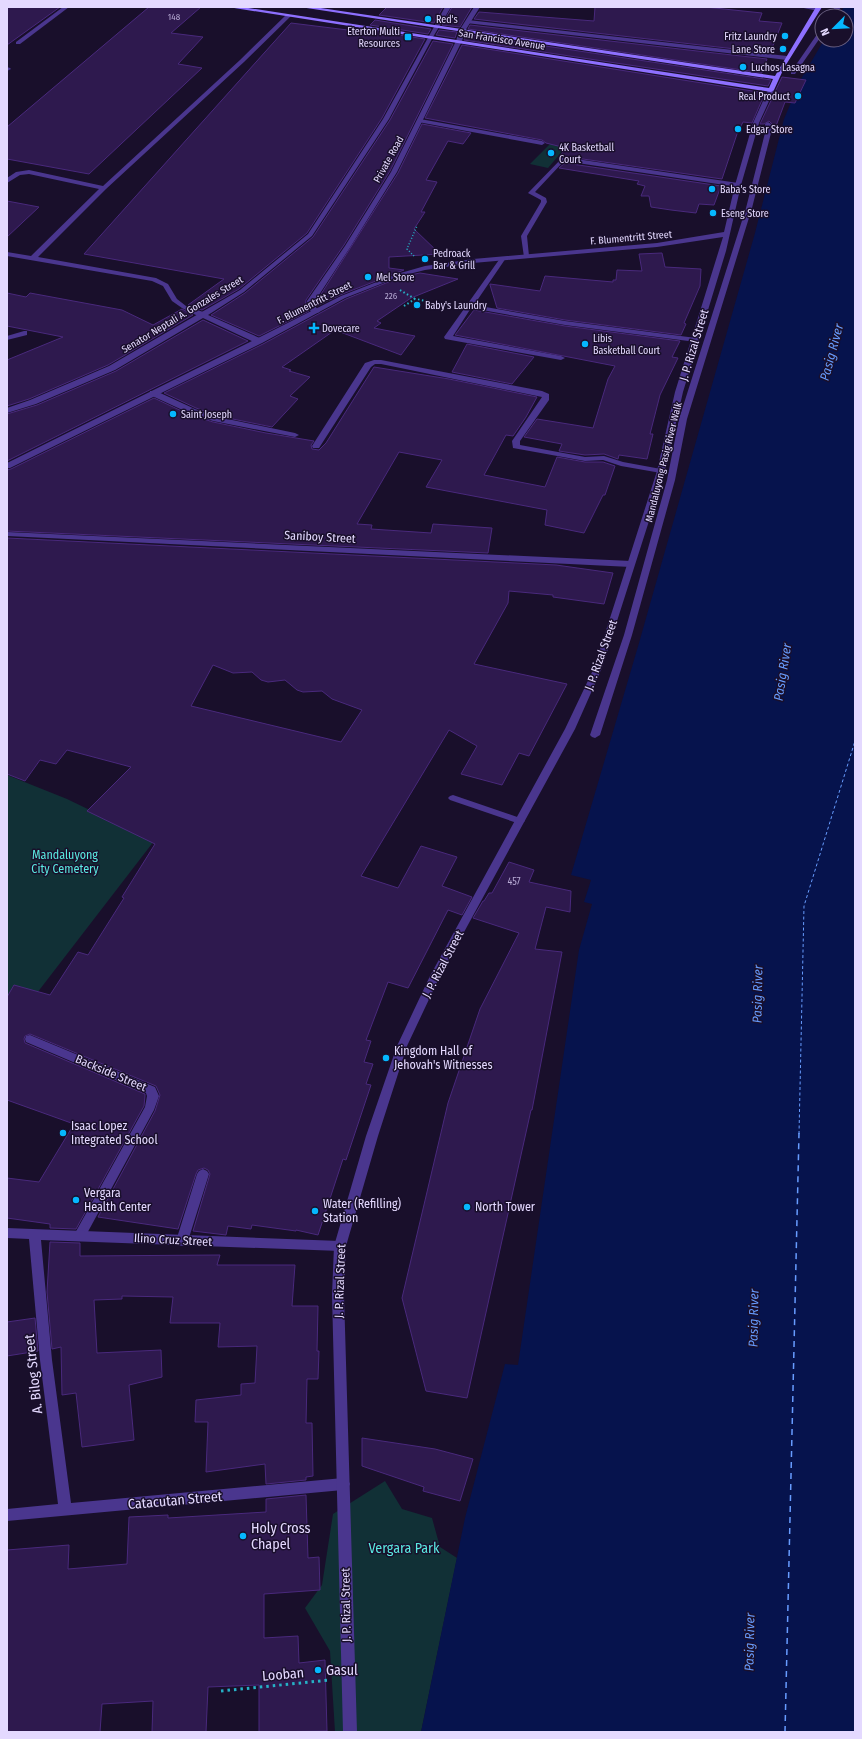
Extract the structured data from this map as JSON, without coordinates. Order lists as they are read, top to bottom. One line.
{"streets":{"main road":["San Francisco Avenue"],"street":["Private Road","F. Blumentritt Street","Senator Neptali A. Gonzales Street","J. P. Rizal Street","Mandaluyong Pasig River Walk","Saniboy Street","Backside Street","Ilino Cruz Street","A. Bilog Street","Catacutan Street"],"path":["Looban"]},"crossings":[["San Francisco Avenue","Private Road"],["San Francisco Avenue","Senator Neptali A. Gonzales Street"],["San Francisco Avenue","J. P. Rizal Street"],["Private Road","F. Blumentritt Street"],["F. Blumentritt Street","J. P. Rizal Street"],["J. P. Rizal Street","Saniboy Street"],["J. P. Rizal Street","Ilino Cruz Street"],["J. P. Rizal Street","Catacutan Street"],["J. P. Rizal Street","Looban"],["Backside Street","Ilino Cruz Street"],["Ilino Cruz Street","A. Bilog Street"],["A. Bilog Street","Catacutan Street"]],"water":["Pasig River"],"parks":["Mandaluyong City Cemetery","Vergara Park"],"places":{"other":["Red's","Fritz Laundry","Lane Store","Luchos Lasagna","Real Product","Edgar Store","4K Basketball Court","Baba's Store","Eseng Store","Pedroack Bar & Grill","Mel Store","Baby's Laundry","Libis Basketball Court","Saint Joseph","Kingdom Hall of Jehovah's Witnesses","Isaac Lopez Integrated School","Vergara Health Center","North Tower","Water (Refilling) Station","Holy Cross Chapel","Gasul"],"transit":["Eterton Multi Resources"],"health":["Dovecare"]},"house_numbers":["148","226","457"],"north":"bottom left"}
